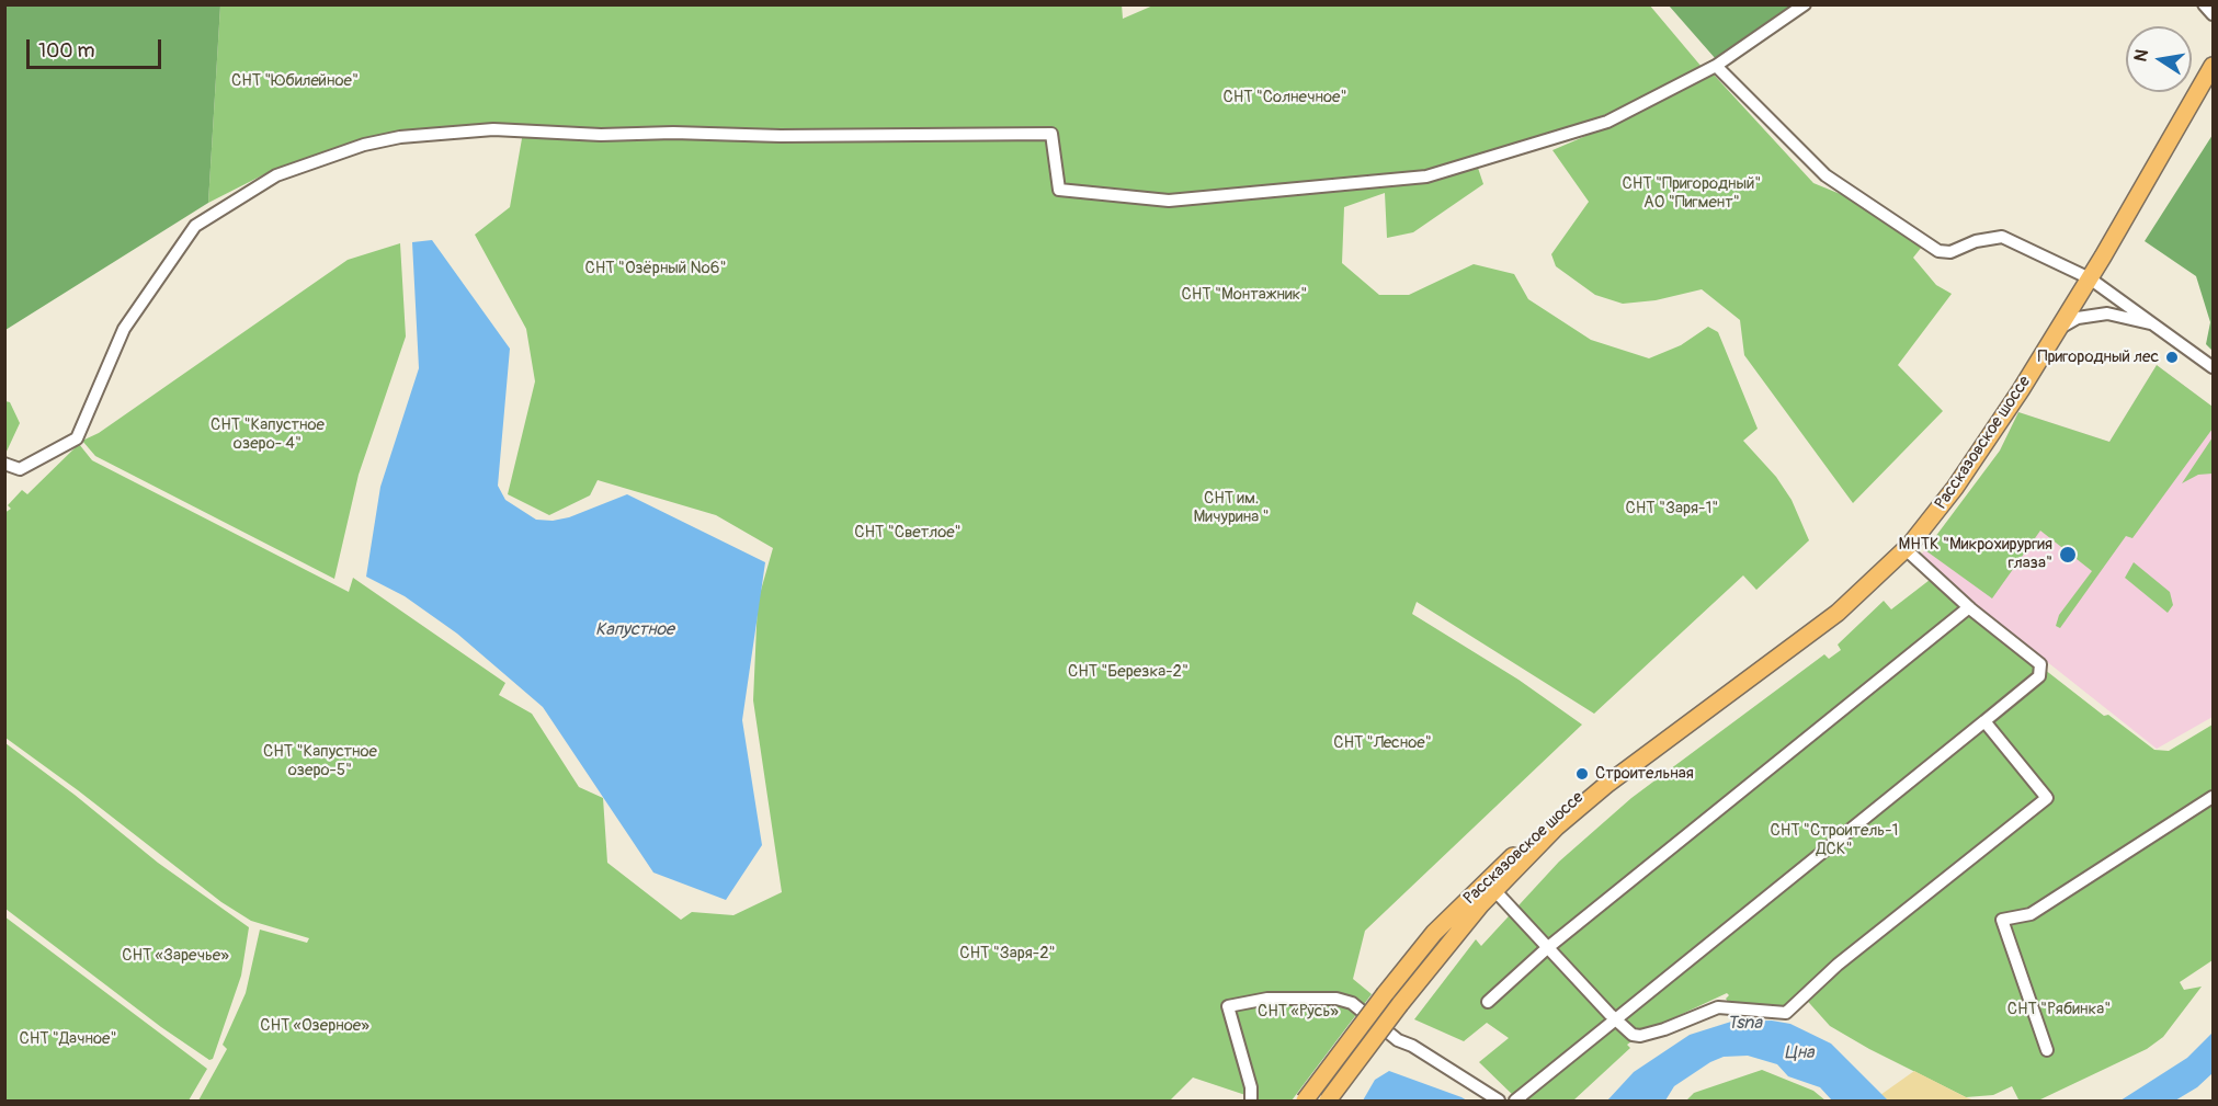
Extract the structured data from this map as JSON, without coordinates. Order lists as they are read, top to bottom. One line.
{"streets":{"main road":["Рассказовское шоссе"]},"water":["Капустное","Tsna","Цна"],"parks":["СНТ \"Юбилейное\"","СНТ \"Солнечное\"","СНТ \"Пригородный\" АО \"Пигмент\"","СНТ \"Озёрный №6\"","СНТ \"Монтажник\"","СНТ \"Капустное озеро- 4\"","СНТ им. Мичурина \"","СНТ \"Заря-1\"","СНТ \"Светлое\"","СНТ \"Березка-2\"","СНТ \"Лесное\"","СНТ \"Капустное озеро-5\"","СНТ \"Строитель-1 ДСК\"","СНТ \"Заря-2\"","СНТ «Заречье»","СНТ \"Рябинка\"","СНТ «Русь»","СНТ «Озерное»","СНТ \"Дачное\""],"places":["Пригородный лес","МНТК \"Микрохирургия глаза\"","Строительная"],"scale_bar":"100 m","north":"left"}
